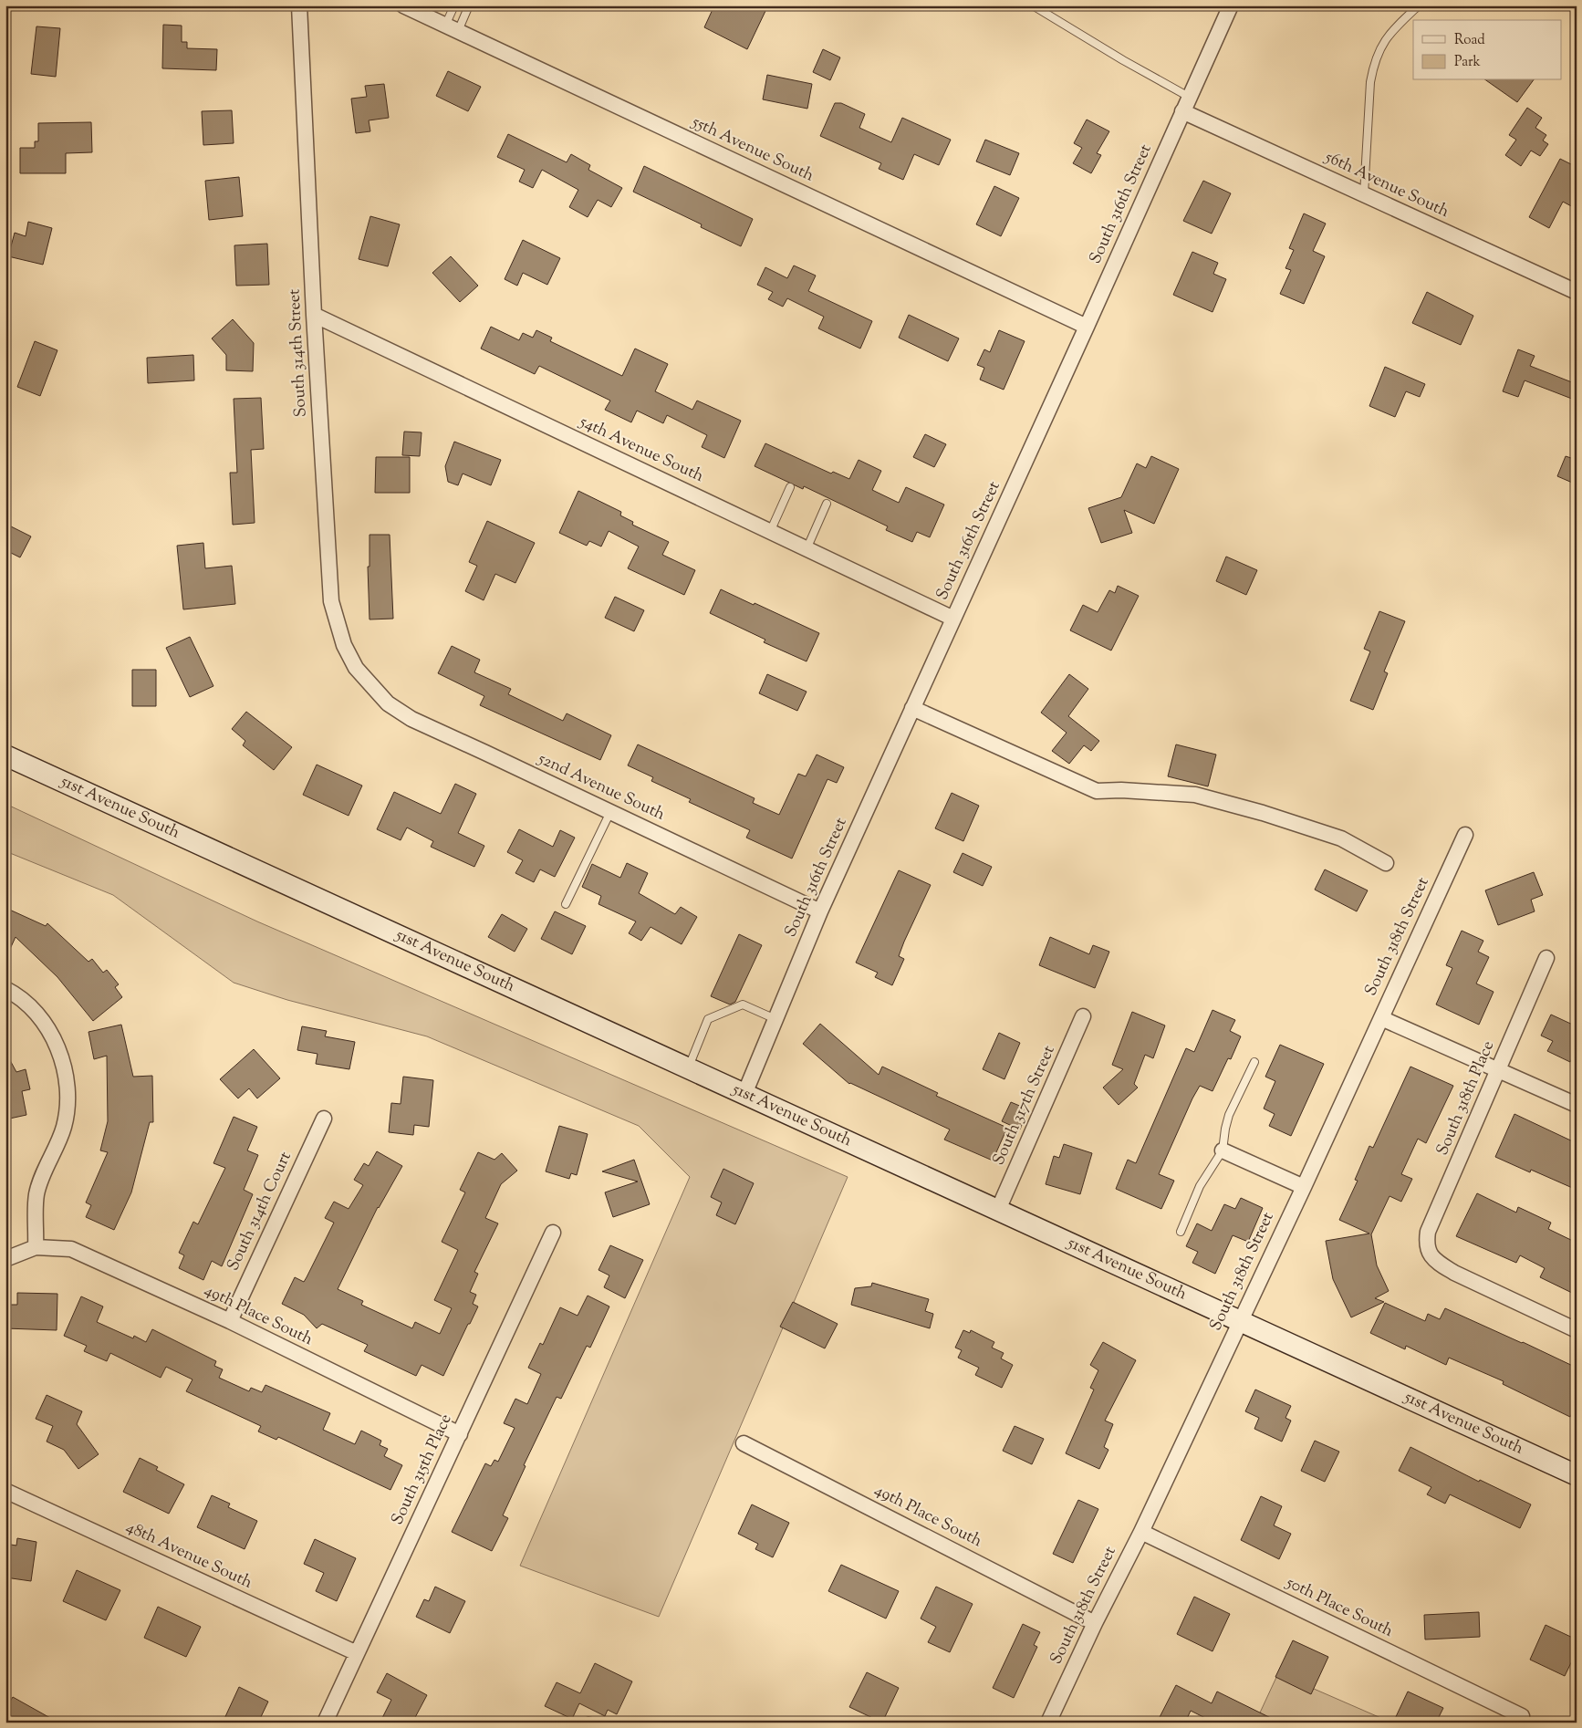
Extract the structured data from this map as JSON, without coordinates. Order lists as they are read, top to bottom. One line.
{"streets":{"main road":["51st Avenue South"],"street":["55th Avenue South","56th Avenue South","South 316th Street","South 314th Street","54th Avenue South","52nd Avenue South","South 318th Street","South 318th Place","South 317th Street","South 314th Court","49th Place South","South 315th Place","48th Avenue South","50th Place South"]},"crossings":[["55th Avenue South","South 316th Street"],["56th Avenue South","South 316th Street"],["South 316th Street","54th Avenue South"],["South 316th Street","52nd Avenue South"],["South 316th Street","51st Avenue South"],["South 314th Street","54th Avenue South"],["South 314th Street","52nd Avenue South"],["51st Avenue South","South 318th Street"],["51st Avenue South","South 317th Street"],["South 318th Street","49th Place South"],["South 318th Street","50th Place South"],["South 314th Court","49th Place South"],["49th Place South","South 315th Place"],["South 315th Place","48th Avenue South"]],"legend":["Road","Park"]}
